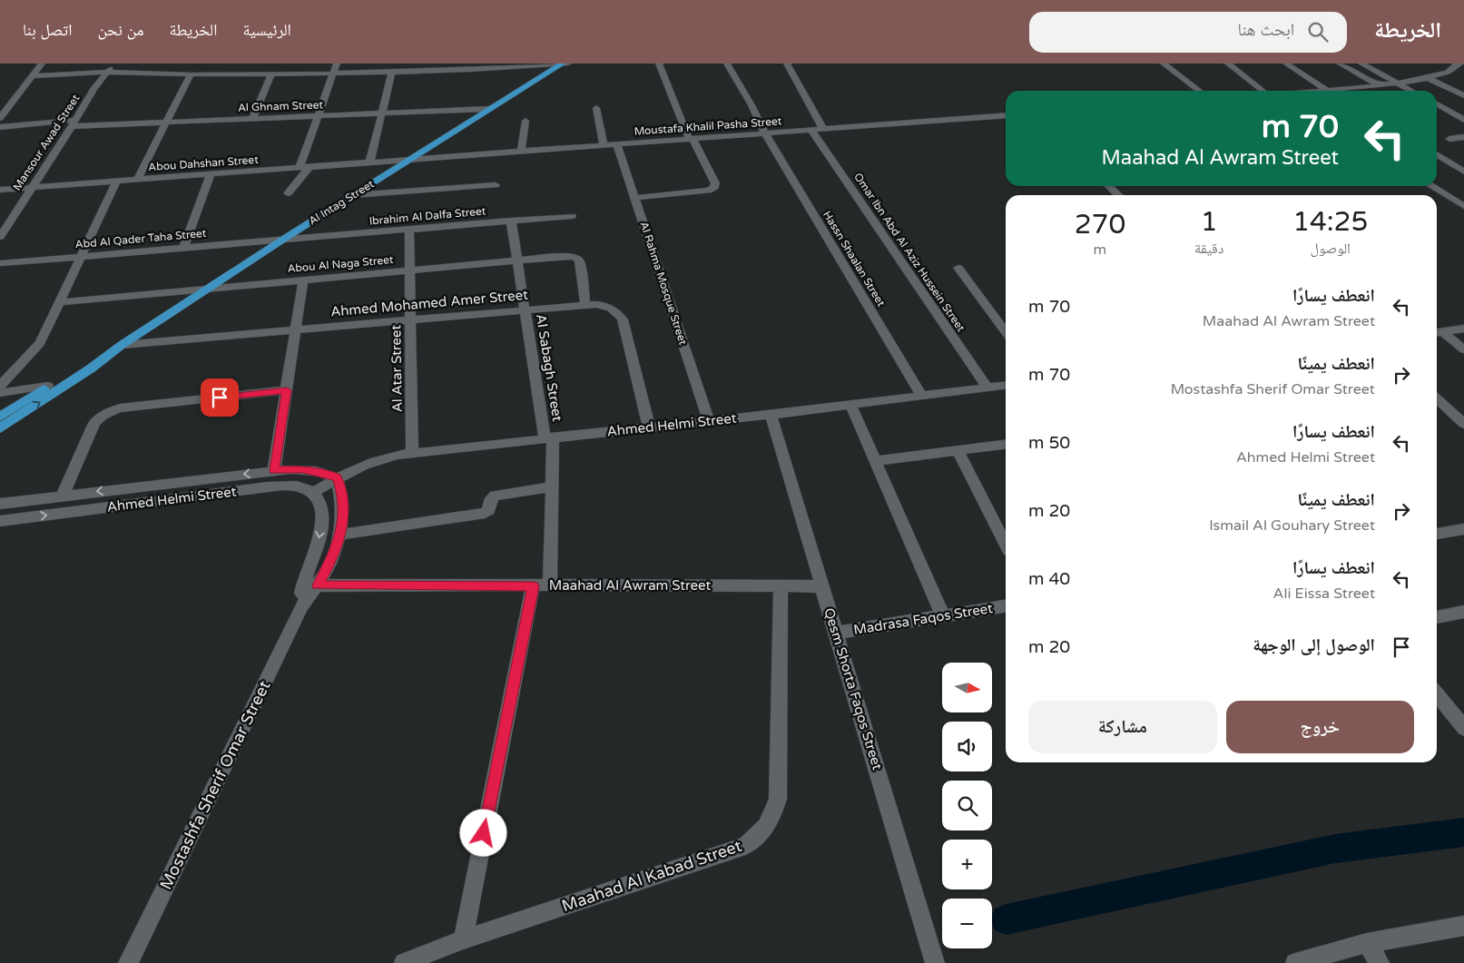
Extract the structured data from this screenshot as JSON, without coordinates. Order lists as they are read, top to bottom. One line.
{"streets":{"main road":["Al Intag Street"],"street":["Al Ghnam Street","Moustafa Khalil Pasha Street","Mansour Awad Street","Abou Dahshan Street","Ibrahim Al Dalfa Street","Abd Al Qader Taha Street","Omar Ibn Abd Al Aziz Hussein Street","Hassn Shaalan Street","Abou Al Naga Street","Al Rahma Mosque Street","Ahmed Mohamed Amer Street","Al Sabagh Street","Al Atar Street","Ahmed Helmi Street","Maahad Al Awram Street","Madrasa Faqos Street","Qesm Shorta Faqos Street","Mostashfa Sherif Omar Street","Maahad Al Kabad Street"]},"crossings":[["Al Ghnam Street","Mansour Awad Street"],["Al Ghnam Street","Al Intag Street"],["Moustafa Khalil Pasha Street","Abou Dahshan Street"],["Moustafa Khalil Pasha Street","Al Intag Street"],["Moustafa Khalil Pasha Street","Omar Ibn Abd Al Aziz Hussein Street"],["Moustafa Khalil Pasha Street","Hassn Shaalan Street"],["Moustafa Khalil Pasha Street","Al Rahma Mosque Street"],["Mansour Awad Street","Abou Dahshan Street"],["Abou Dahshan Street","Al Intag Street"],["Al Intag Street","Ibrahim Al Dalfa Street"],["Al Intag Street","Abd Al Qader Taha Street"],["Al Intag Street","Abou Al Naga Street"],["Al Intag Street","Ahmed Mohamed Amer Street"],["Ibrahim Al Dalfa Street","Abd Al Qader Taha Street"],["Ibrahim Al Dalfa Street","Al Sabagh Street"],["Ibrahim Al Dalfa Street","Al Atar Street"],["Omar Ibn Abd Al Aziz Hussein Street","Ahmed Helmi Street"],["Hassn Shaalan Street","Ahmed Helmi Street"],["Abou Al Naga Street","Ahmed Mohamed Amer Street"],["Abou Al Naga Street","Al Sabagh Street"],["Abou Al Naga Street","Al Atar Street"],["Al Rahma Mosque Street","Ahmed Helmi Street"],["Ahmed Mohamed Amer Street","Al Sabagh Street"],["Ahmed Mohamed Amer Street","Al Atar Street"],["Ahmed Mohamed Amer Street","Ahmed Helmi Street"],["Al Sabagh Street","Ahmed Helmi Street"],["Al Sabagh Street","Maahad Al Awram Street"],["Al Sabagh Street","Maahad Al Kabad Street"],["Al Atar Street","Ahmed Helmi Street"],["Ahmed Helmi Street","Qesm Shorta Faqos Street"],["Ahmed Helmi Street","Mostashfa Sherif Omar Street"],["Maahad Al Awram Street","Qesm Shorta Faqos Street"],["Maahad Al Awram Street","Mostashfa Sherif Omar Street"],["Maahad Al Awram Street","Maahad Al Kabad Street"],["Madrasa Faqos Street","Qesm Shorta Faqos Street"]],"north":"right","page":{"header":"الخريطة","search":"ابحث هنا","nav":["الرئيسية","الخريطة","من نحن","اتصل بنا"],"turn":["70 m","Maahad Al Awram Street"],"eta":["14:25","الوصول","1","دقيقة","270","m"],"list":[{"name":"انعطف يسارًا","note":"Maahad Al Awram Street","value":"70 m"},{"name":"انعطف يمينًا","note":"Mostashfa Sherif Omar Street","value":"70 m"},{"name":"انعطف يسارًا","note":"Ahmed Helmi Street","value":"50 m"},{"name":"انعطف يمينًا","note":"Ismail Al Gouhary Street","value":"20 m"},{"name":"انعطف يسارًا","note":"Ali Eissa Street","value":"40 m"},{"name":"الوصول إلى الوجهة","value":"20 m"}],"map_buttons":["+","−"],"buttons":["خروج","مشاركة"]}}
